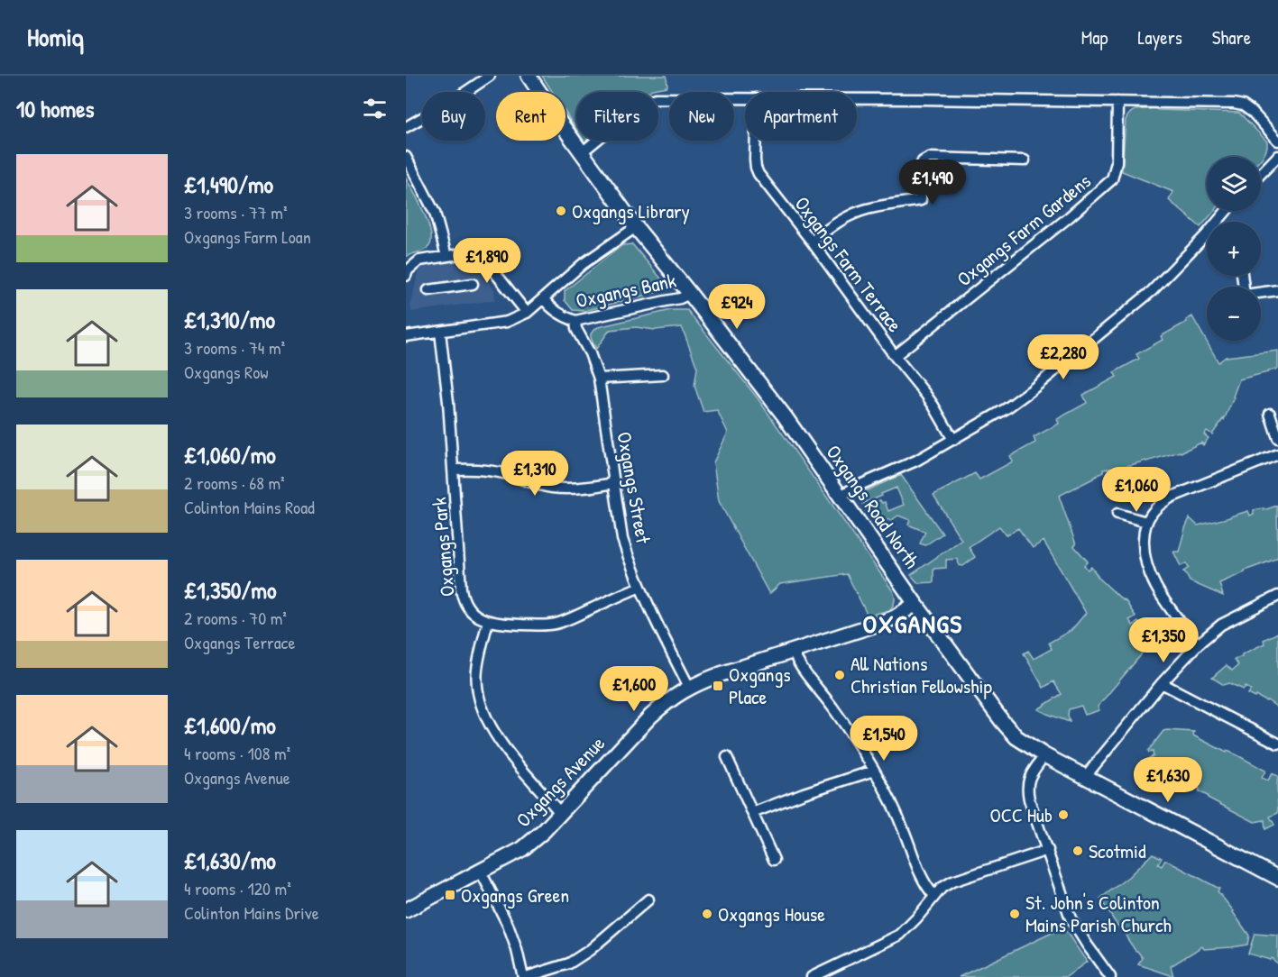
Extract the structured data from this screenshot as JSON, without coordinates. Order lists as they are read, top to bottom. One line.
{"streets":{"street":["Oxgangs Farm Gardens","Oxgangs Farm Terrace","Oxgangs Bank","Oxgangs Street","Oxgangs Road North","Oxgangs Park","Oxgangs Avenue"]},"crossings":[["Oxgangs Farm Gardens","Oxgangs Farm Terrace"],["Oxgangs Bank","Oxgangs Street"],["Oxgangs Bank","Oxgangs Road North"],["Oxgangs Bank","Oxgangs Park"],["Oxgangs Street","Oxgangs Avenue"],["Oxgangs Road North","Oxgangs Avenue"]],"districts":["OXGANGS"],"places":{"other":["Oxgangs Library","All Nations Christian Fellowship","OCC Hub","Scotmid","Oxgangs House","St. John's Colinton Mains Parish Church"],"transit":["Oxgangs Place","Oxgangs Green"]},"page":{"header":"Homiq","nav":["Map","Layers","Share"],"heading":"10 homes","chip":["Buy","Rent","Filters","New","Apartment"],"list":[{"name":"£1,490/mo","note":"3 rooms · 77 m² · Oxgangs Farm Loan"},{"name":"£1,310/mo","note":"3 rooms · 74 m² · Oxgangs Row"},{"name":"£1,060/mo","note":"2 rooms · 68 m² · Colinton Mains Road"},{"name":"£1,350/mo","note":"2 rooms · 70 m² · Oxgangs Terrace"},{"name":"£1,600/mo","note":"4 rooms · 108 m² · Oxgangs Avenue"},{"name":"£1,630/mo","note":"4 rooms · 120 m² · Colinton Mains Drive"}],"map_buttons":["+","−"],"price":["£1,490","£1,890","£924","£2,280","£1,310","£1,060","£1,350","£1,600","£1,540","£1,630"]}}
